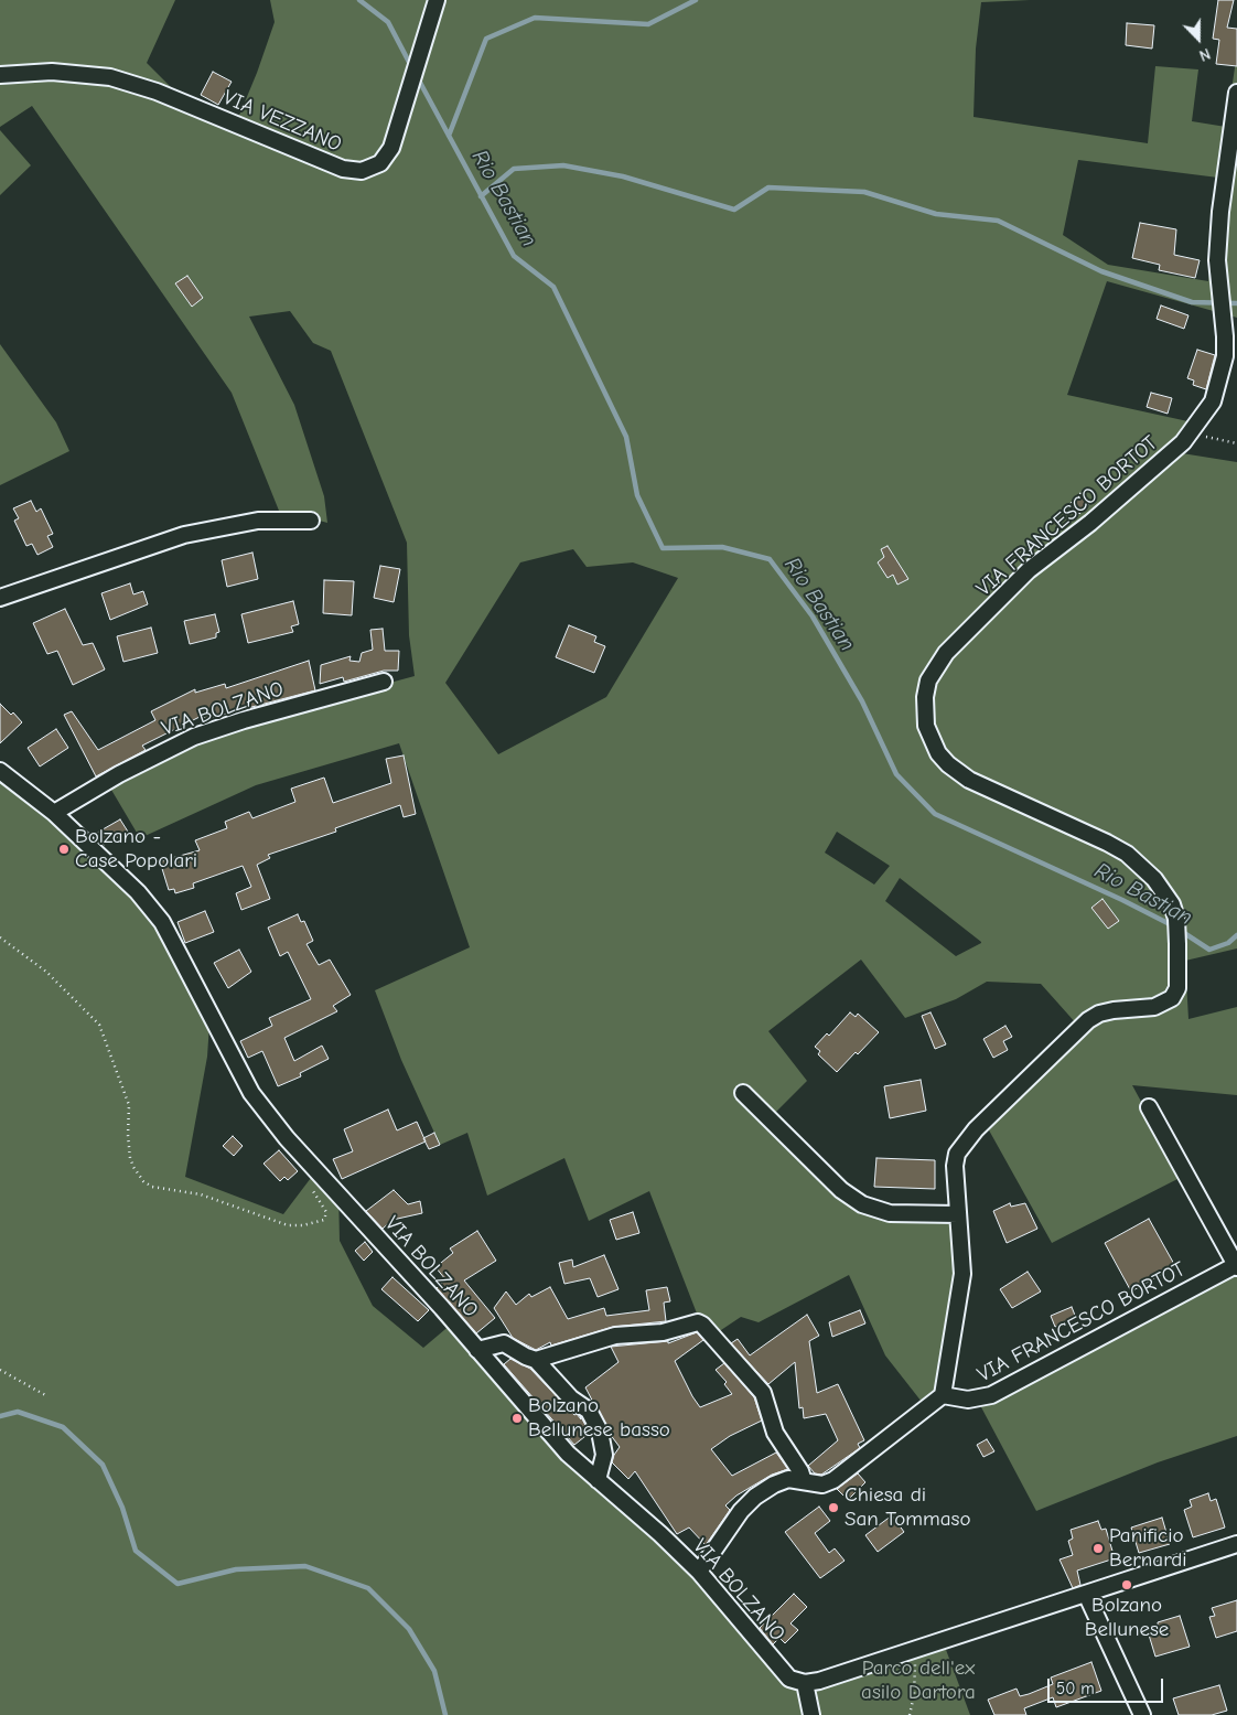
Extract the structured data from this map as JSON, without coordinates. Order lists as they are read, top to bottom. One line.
{"streets":{"street":["VIA VEZZANO","VIA FRANCESCO BORTOT","VIA BOLZANO"]},"water":["Rio Bastian"],"parks":["Parco dell'ex asilo Dartora"],"places":["Bolzano - Case Popolari","Bolzano Bellunese basso","Chiesa di San Tommaso","Panificio Bernardi","Bolzano Bellunese"],"scale_bar":"50 m","north":"bottom"}
